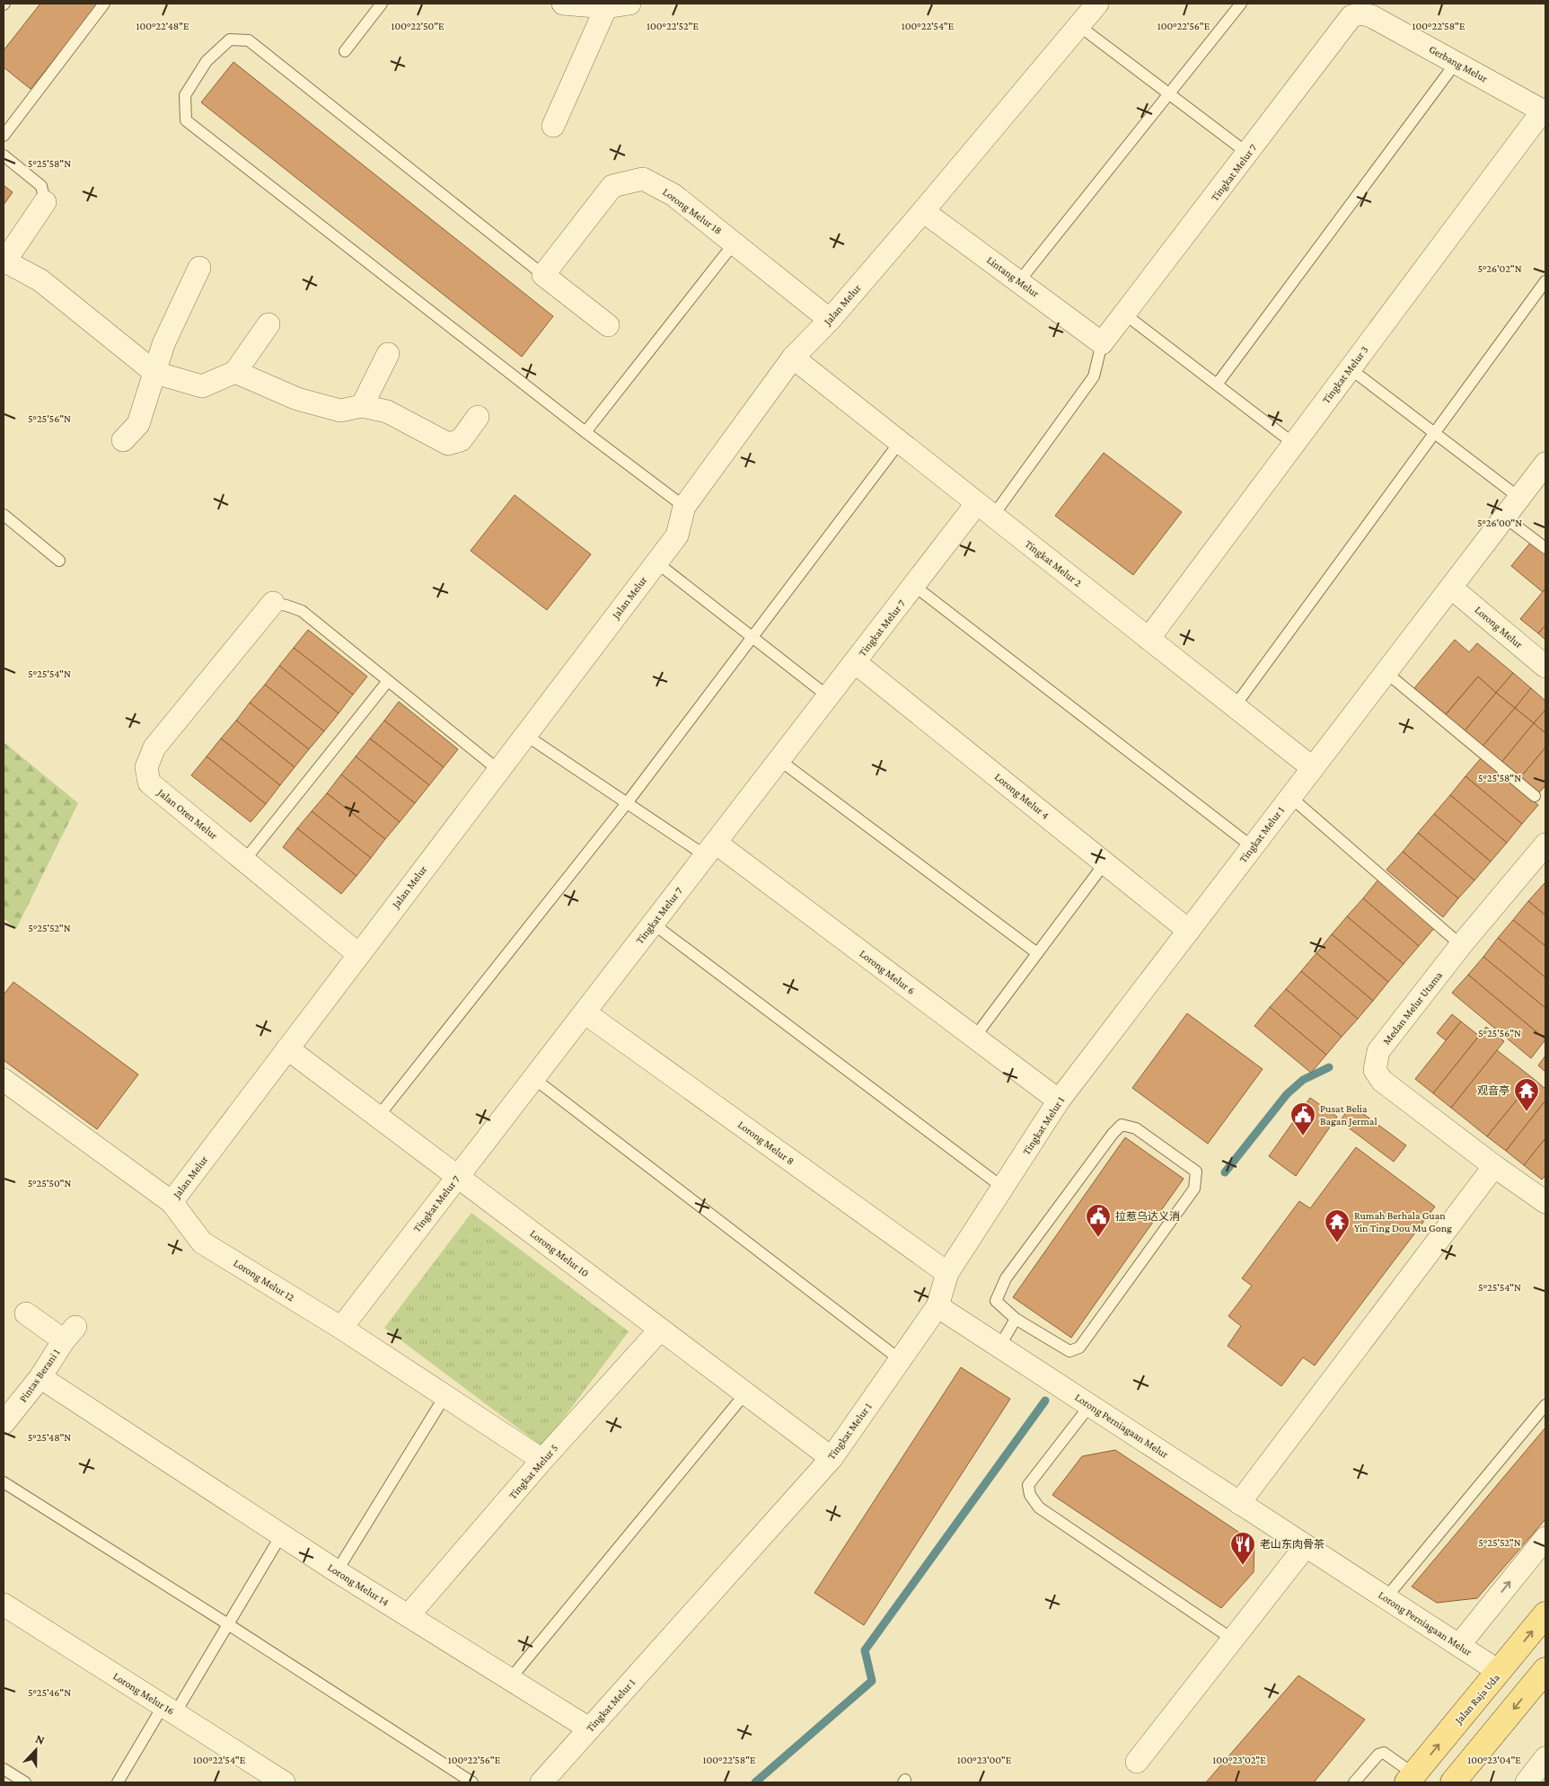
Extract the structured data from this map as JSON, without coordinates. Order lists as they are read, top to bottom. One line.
{"streets":{"main road":["Jalan Raja Uda"],"street":["Gerbang Melur","Tingkat Melur 7","Lorong Melur 18","Lintang Melur","Jalan Melur","Tingkat Melur 3","Tingkat Melur 2","Lorong Melur","Lorong Melur 4","Jalan Oren Melur","Tingkat Melur 1","Lorong Melur 6","Medan Melur Utama","Lorong Melur 8","Lorong Melur 10","Lorong Melur 12","Pintas Berani 1","Lorong Perniagaan Melur","Tingkat Melur 5","Lorong Melur 14","Lorong Melur 16"]},"crossings":[["Gerbang Melur","Tingkat Melur 7"],["Gerbang Melur","Tingkat Melur 3"],["Tingkat Melur 7","Lintang Melur"],["Tingkat Melur 7","Tingkat Melur 2"],["Tingkat Melur 7","Lorong Melur 4"],["Tingkat Melur 7","Lorong Melur 6"],["Tingkat Melur 7","Lorong Melur 8"],["Tingkat Melur 7","Lorong Melur 10"],["Tingkat Melur 7","Lorong Melur 12"],["Lorong Melur 18","Jalan Melur"],["Lintang Melur","Jalan Melur"],["Jalan Melur","Tingkat Melur 2"],["Jalan Melur","Jalan Oren Melur"],["Jalan Melur","Lorong Melur 10"],["Jalan Melur","Lorong Melur 12"],["Tingkat Melur 3","Tingkat Melur 2"],["Tingkat Melur 2","Tingkat Melur 1"],["Lorong Melur","Tingkat Melur 1"],["Lorong Melur 4","Tingkat Melur 1"],["Tingkat Melur 1","Lorong Melur 6"],["Tingkat Melur 1","Lorong Melur 8"],["Tingkat Melur 1","Lorong Melur 10"],["Tingkat Melur 1","Lorong Perniagaan Melur"],["Tingkat Melur 1","Lorong Melur 14"],["Lorong Melur 10","Tingkat Melur 5"],["Lorong Melur 12","Tingkat Melur 5"],["Pintas Berani 1","Lorong Melur 14"],["Lorong Perniagaan Melur","Jalan Raja Uda"],["Tingkat Melur 5","Lorong Melur 14"]],"places":{"temple":["观音亭","Rumah Berhala Guan Yin Ting Dou Mu Gong"],"public building":["Pusat Belia Bagan Jermal","拉惹乌达义消"],"restaurant":["老山东肉骨茶"]},"north":"top","coordinates":["100°22'52\"E","100°22'48\"E","100°22'50\"E","100°22'54\"E","100°22'56\"E","100°22'58\"E","5°25'58\"N","5°26'02\"N","5°25'56\"N","5°26'00\"N","5°25'54\"N","5°25'52\"N","5°25'50\"N","5°25'48\"N","5°25'46\"N","100°23'00\"E","100°23'02\"E","100°23'04\"E"]}
